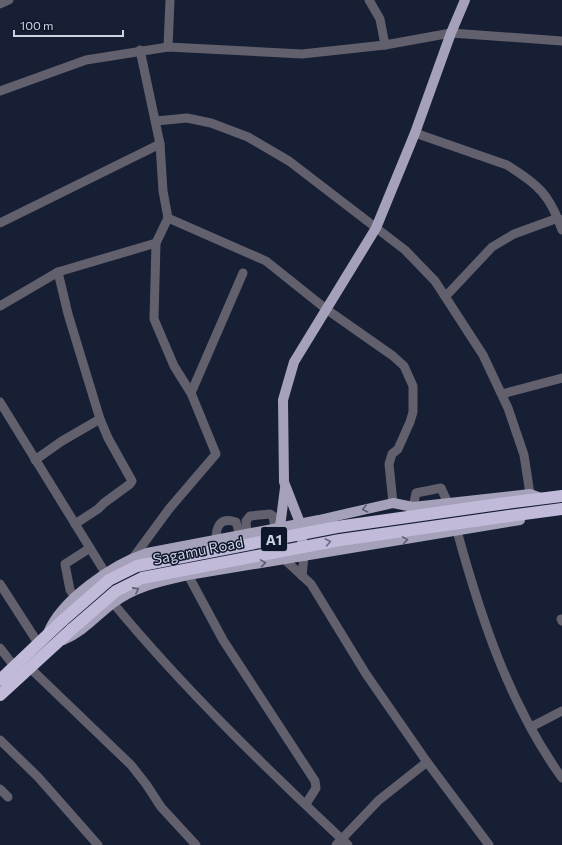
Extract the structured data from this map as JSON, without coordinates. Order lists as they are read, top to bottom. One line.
{"streets":{"highway":["A1","Sagamu Road"]},"scale_bar":"100 m"}
